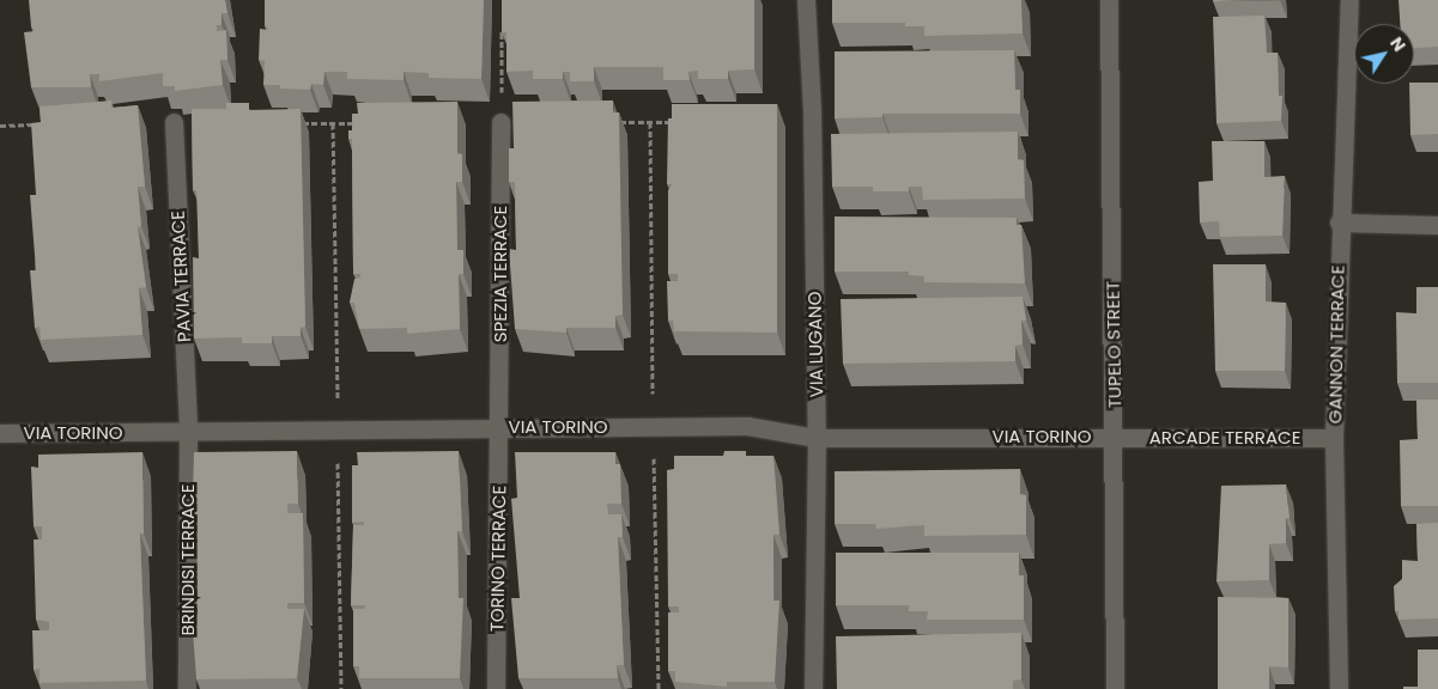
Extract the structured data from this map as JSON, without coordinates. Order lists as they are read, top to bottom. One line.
{"streets":{"street":["SPEZIA TERRACE","PAVIA TERRACE","VIA LUGANO","TUPELO STREET","GANNON TERRACE","VIA TORINO","ARCADE TERRACE","TORINO TERRACE","BRINDISI TERRACE"]},"crossings":[["SPEZIA TERRACE","VIA TORINO"],["SPEZIA TERRACE","TORINO TERRACE"],["PAVIA TERRACE","VIA TORINO"],["PAVIA TERRACE","BRINDISI TERRACE"],["VIA LUGANO","VIA TORINO"],["TUPELO STREET","VIA TORINO"],["TUPELO STREET","ARCADE TERRACE"],["GANNON TERRACE","ARCADE TERRACE"],["VIA TORINO","ARCADE TERRACE"],["VIA TORINO","TORINO TERRACE"],["VIA TORINO","BRINDISI TERRACE"]],"north":"top right"}
